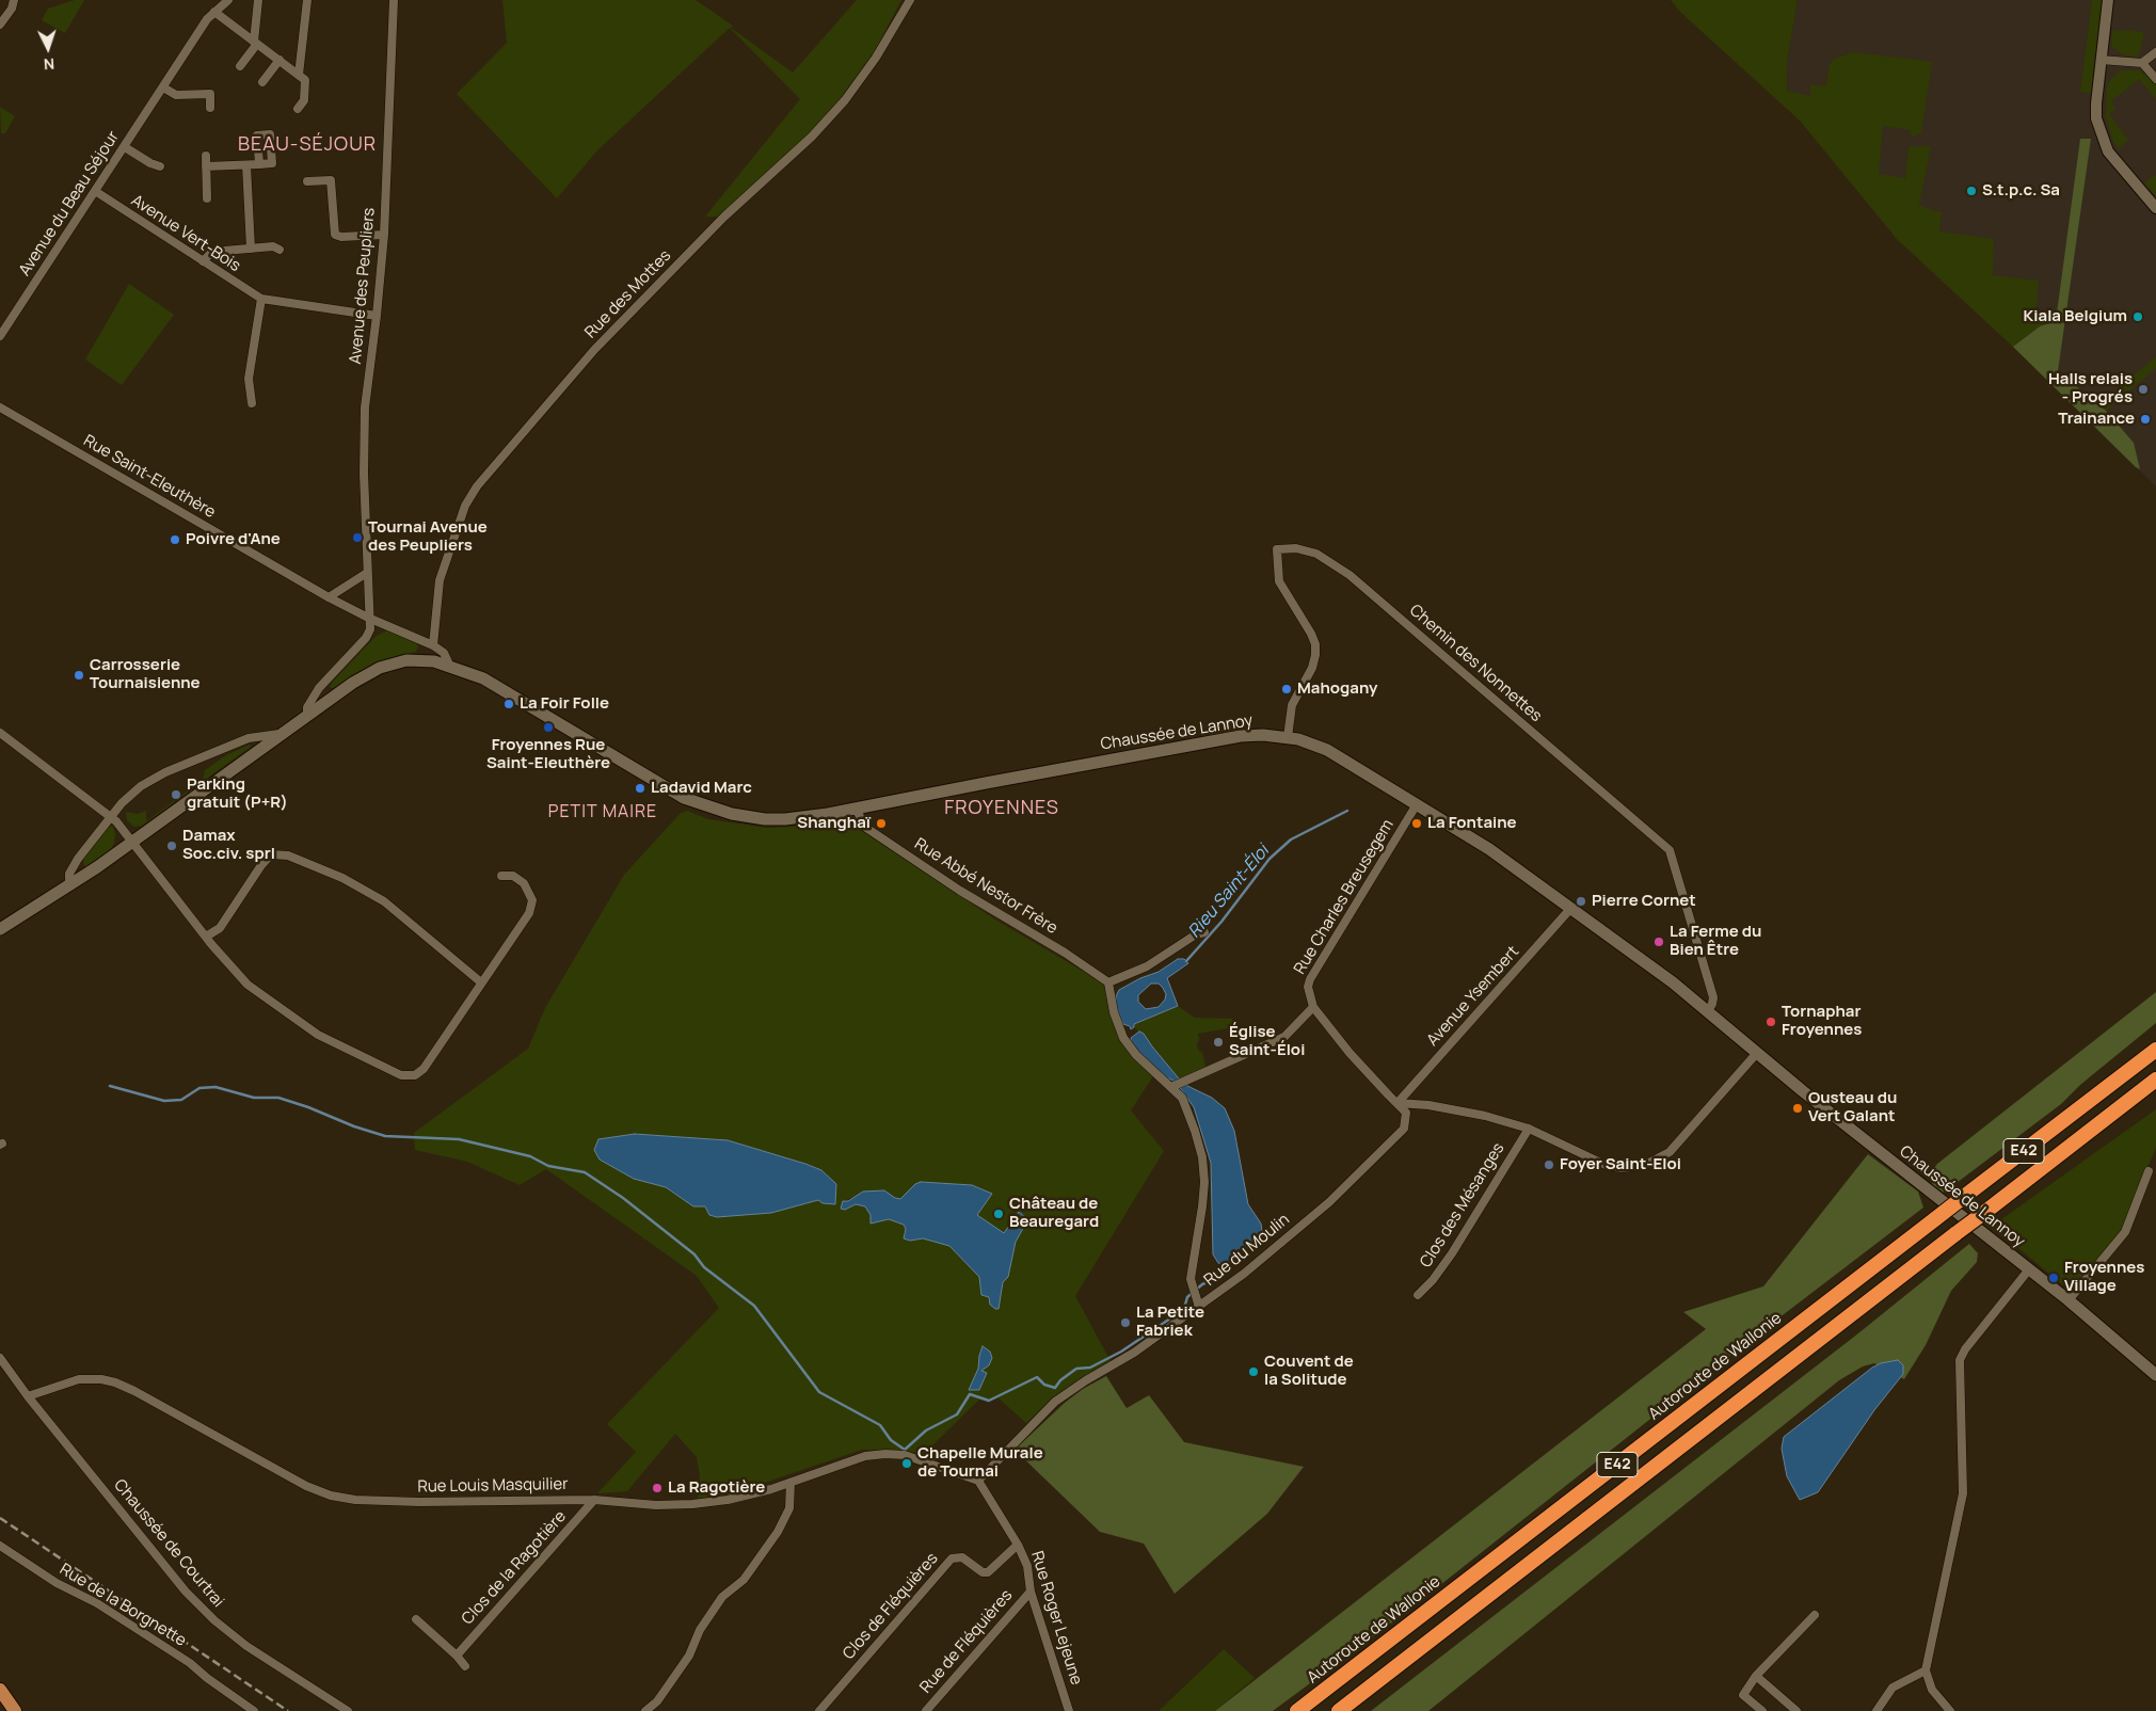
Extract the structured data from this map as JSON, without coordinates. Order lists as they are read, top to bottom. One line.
{"streets":{"highway":["E42","Autoroute de Wallonie"],"main road":["Chaussée de Lannoy"],"street":["Avenue du Beau Séjour","Avenue Vert-Bois","Avenue des Peupliers","Rue des Mottes","Rue Saint-Eleuthère","Chemin des Nonnettes","Rue Abbé Nestor Frère","Rue Charles Breusegem","Avenue Ysembert","Clos des Mésanges","Rue du Moulin","Rue Louis Masquilier","Chaussée de Courtrai","Clos de la Ragotière","Rue de la Borgnette","Clos de Fléquières","Rue Roger Lejeune","Rue de Fléquières"]},"crossings":[["Avenue du Beau Séjour","Avenue Vert-Bois"],["Avenue Vert-Bois","Avenue des Peupliers"],["Avenue des Peupliers","Rue Saint-Eleuthère"],["Avenue des Peupliers","Chaussée de Lannoy"],["Rue des Mottes","Rue Saint-Eleuthère"],["Chemin des Nonnettes","Chaussée de Lannoy"],["Chaussée de Lannoy","Rue Abbé Nestor Frère"],["Chaussée de Lannoy","Rue Charles Breusegem"],["Chaussée de Lannoy","Avenue Ysembert"],["Avenue Ysembert","Rue du Moulin"],["Rue du Moulin","Rue Louis Masquilier"],["Rue du Moulin","Rue Roger Lejeune"],["Rue Louis Masquilier","Chaussée de Courtrai"],["Rue Louis Masquilier","Clos de la Ragotière"],["Rue Louis Masquilier","Rue Roger Lejeune"],["Clos de Fléquières","Rue Roger Lejeune"],["Rue Roger Lejeune","Rue de Fléquières"]],"districts":["BEAU-SÉJOUR","FROYENNES","PETIT MAIRE"],"water":["Rieu Saint-Éloi"],"places":["S.t.p.c. Sa","Kiala Belgium","Halls relais - Progrés","Trainance","Tournai Avenue des Peupliers","Poivre d'Ane","Carrosserie Tournaisienne","Mahogany","La Foir Folle","Froyennes Rue Saint-Eleuthère","Ladavid Marc","Parking gratuit (P+R)","Shanghaï","La Fontaine","Damax Soc.civ. sprl","Pierre Cornet","La Ferme du Bien Être","Tornaphar Froyennes","Église Saint-Éloi","Ousteau du Vert Galant","Foyer Saint-Eloi","Château de Beauregard","Froyennes Village","La Petite Fabriek","Couvent de la Solitude","Chapelle Murale de Tournai","La Ragotière"],"north":"bottom"}
